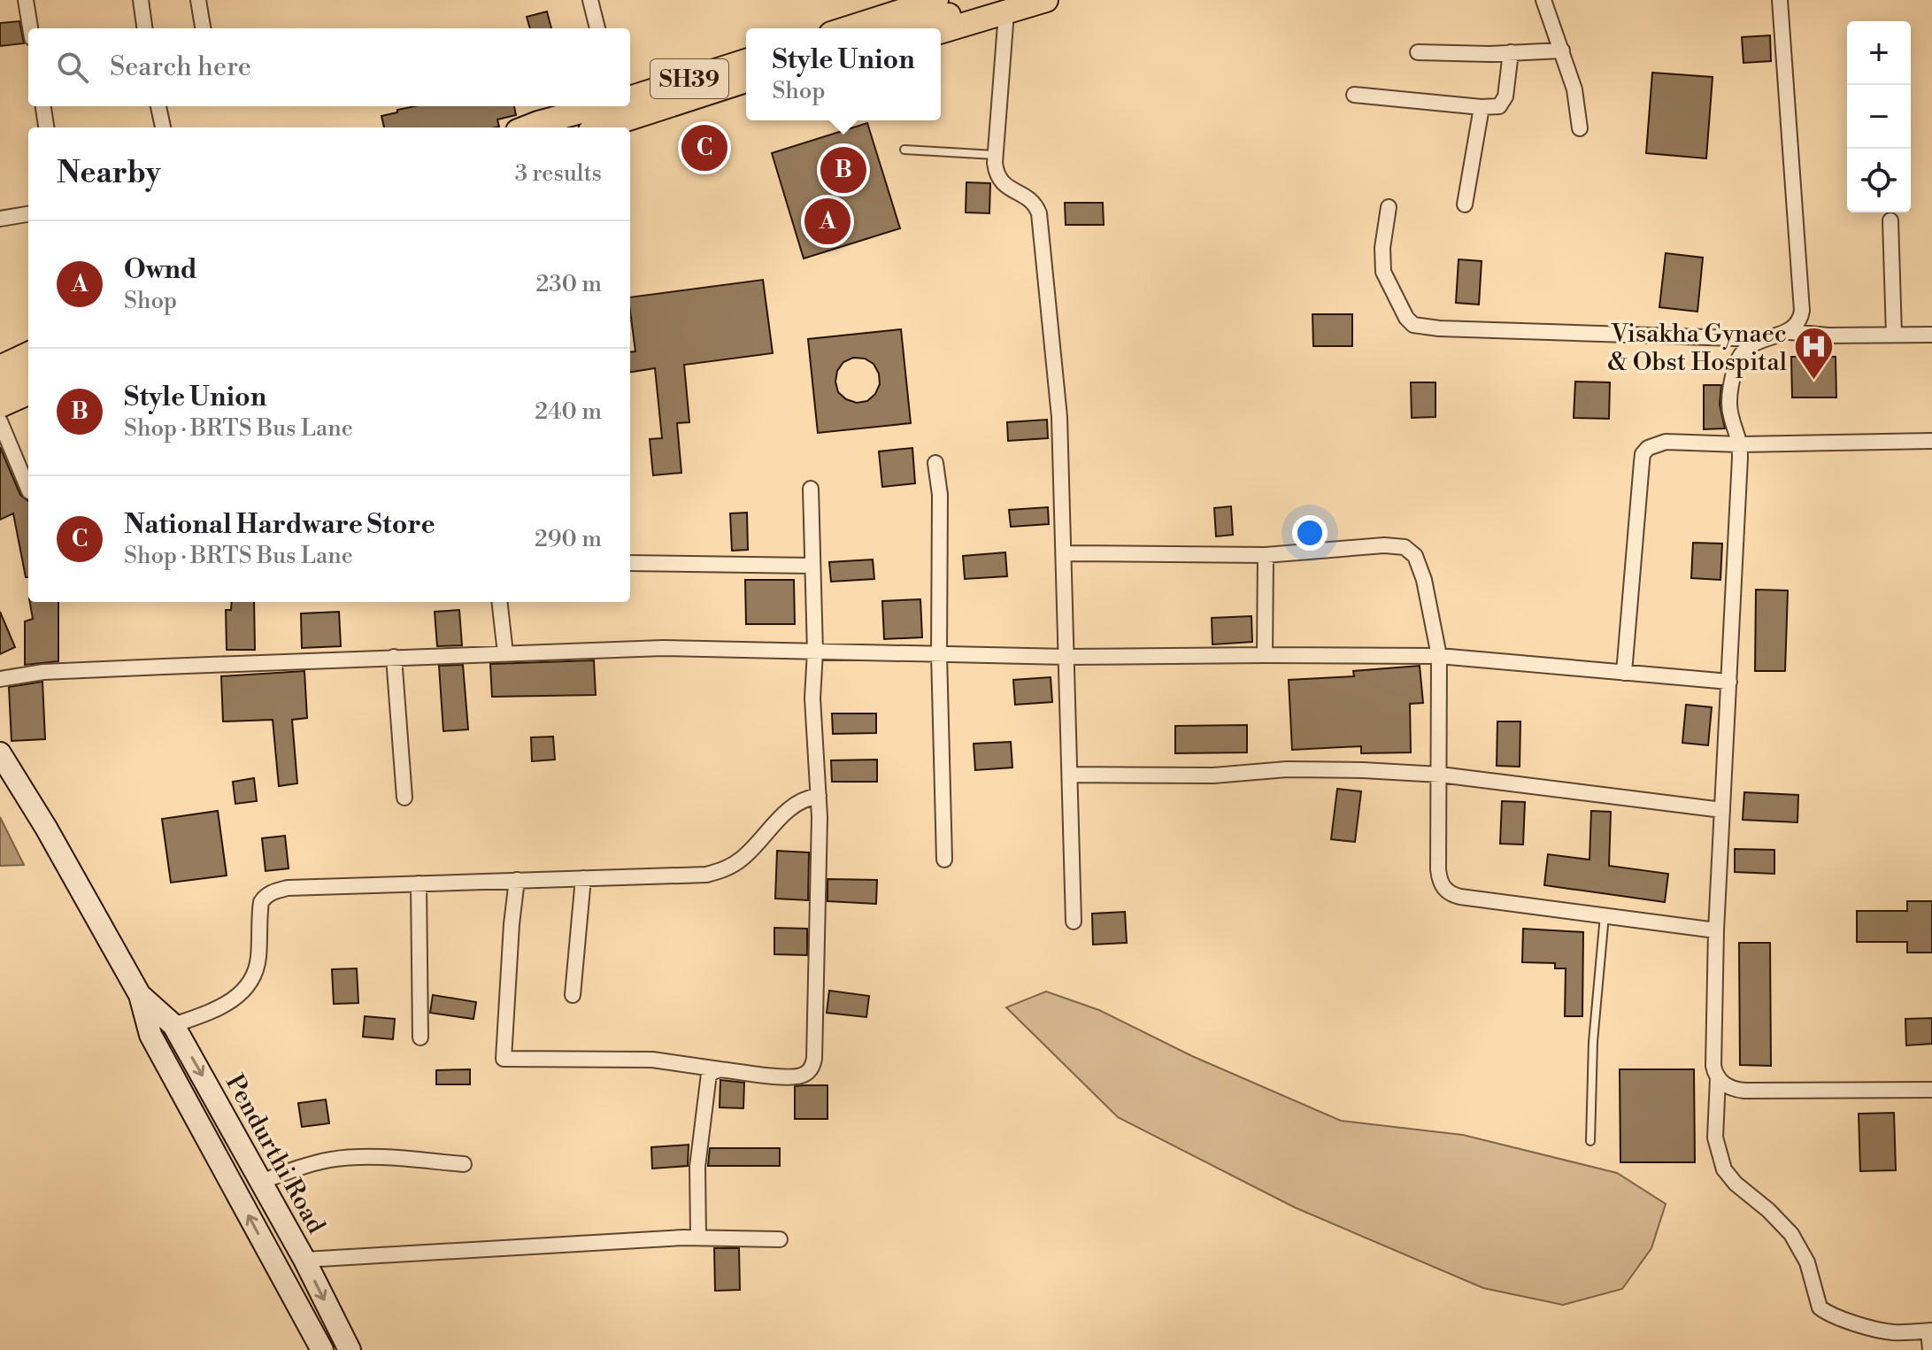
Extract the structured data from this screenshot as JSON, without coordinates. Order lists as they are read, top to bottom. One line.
{"streets":{"main road":["SH39","Pendurthi Road"]},"places":{"hospital":["Visakha Gynaec & Obst Hospital"]},"page":{"map_buttons":["+","−"],"popup":["Style Union","Shop"],"search":"Search here","pins":["C","B","A"],"heading":["Nearby","3 results"],"list":[{"mark":"A","name":"Ownd","note":"Shop","value":"230 m"},{"mark":"B","name":"Style Union","note":"Shop · BRTS Bus Lane","value":"240 m"},{"mark":"C","name":"National Hardware Store","note":"Shop · BRTS Bus Lane","value":"290 m"}]}}
